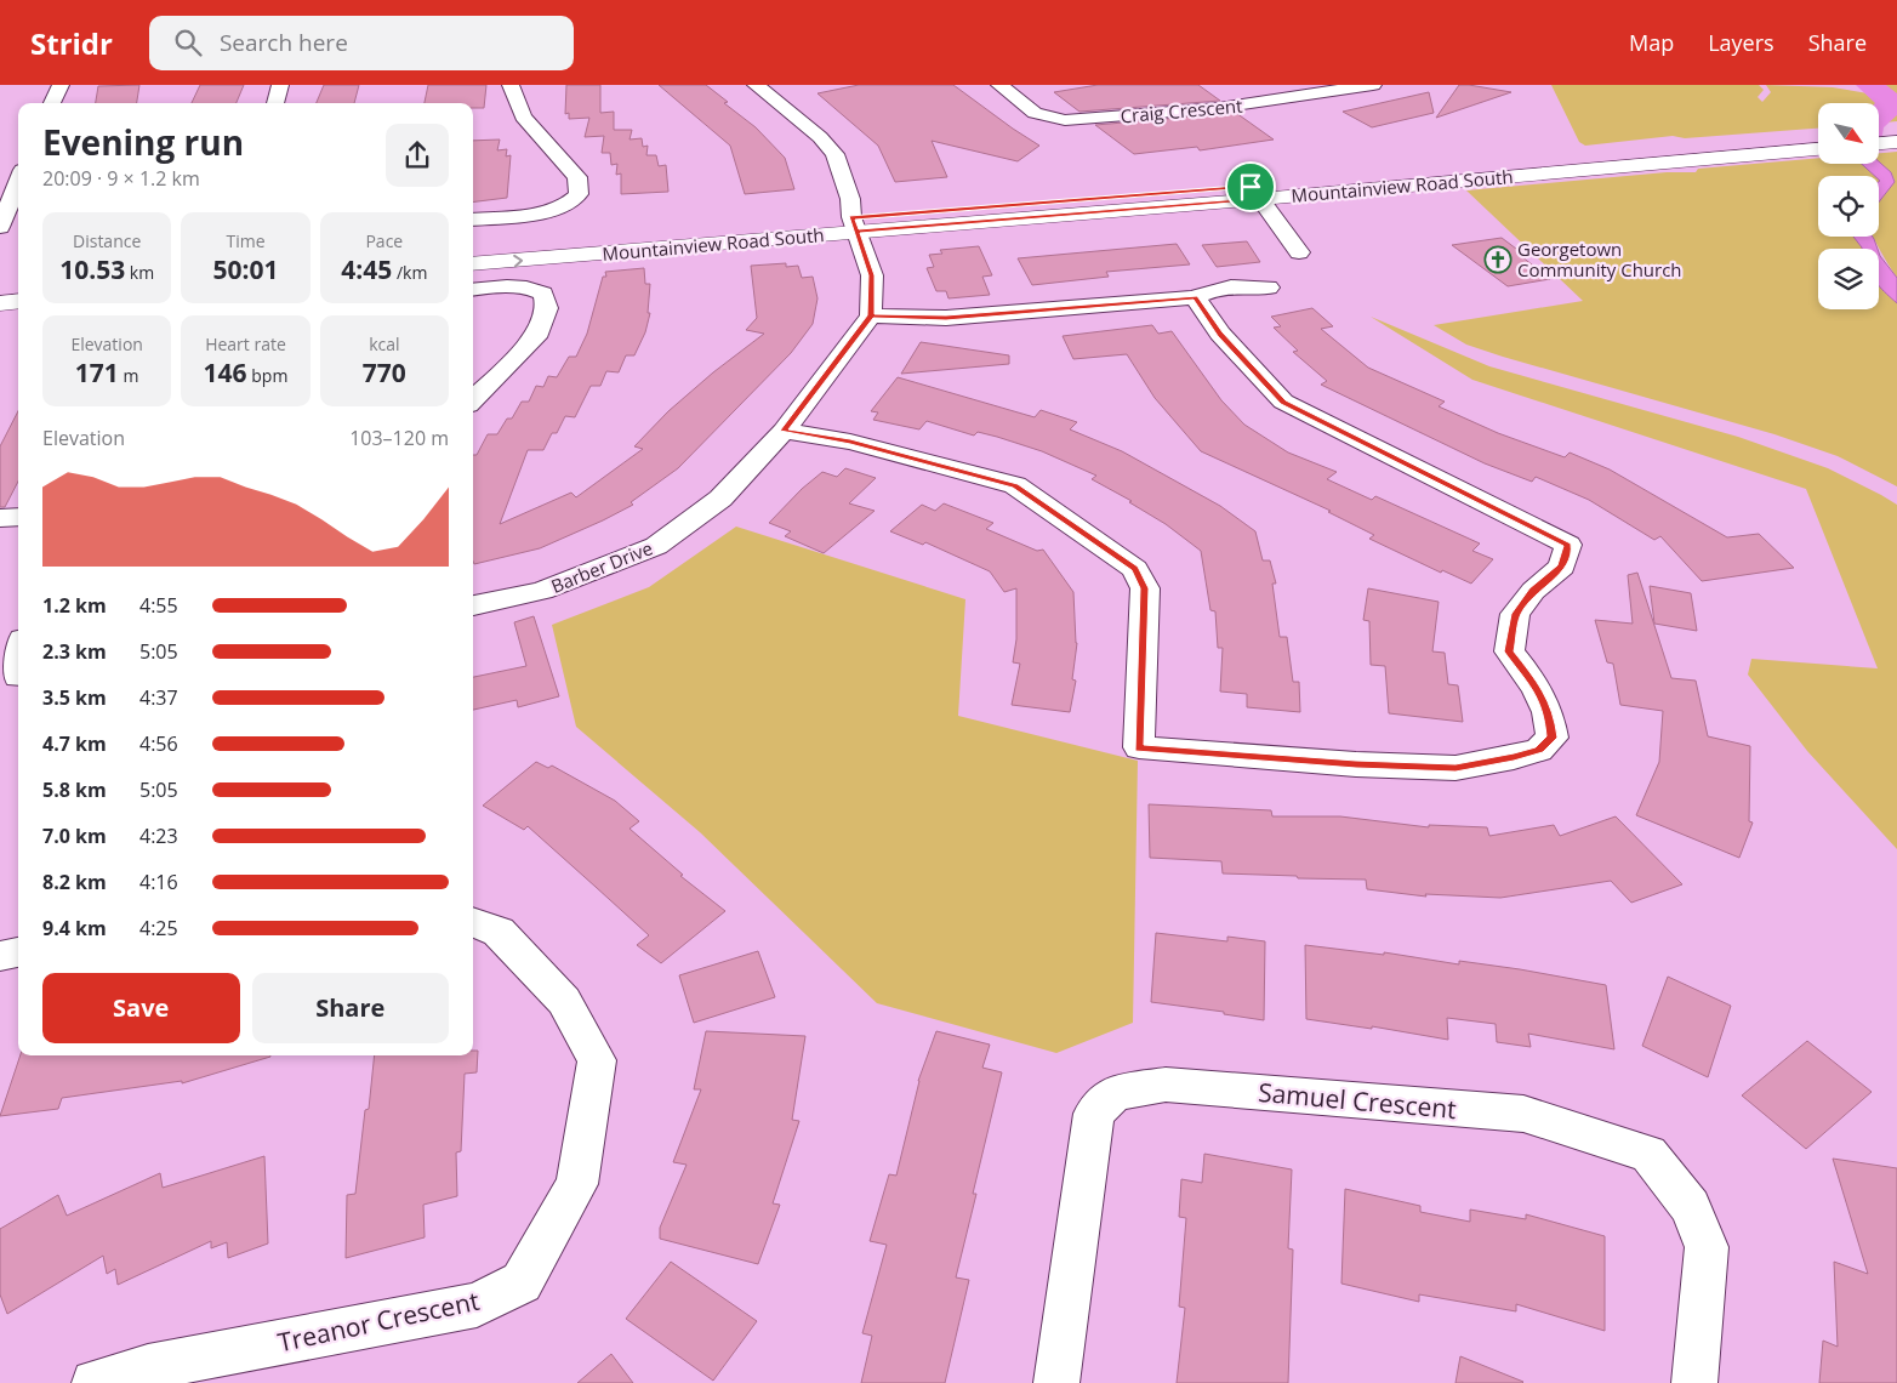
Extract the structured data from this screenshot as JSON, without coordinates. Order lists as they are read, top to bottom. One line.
{"streets":{"main road":["Mountainview Road South"],"street":["Craig Crescent","Barber Drive","Samuel Crescent","Treanor Crescent"]},"places":{"church":["Georgetown Community Church"]},"north":"bottom right","page":{"header":"Stridr","search":"Search here","nav":["Map","Layers","Share"],"heading":["Evening run","20:09 · 9 × 1.2 km"],"stats":[["Distance","10.53 km"],["Time","50:01"],["Pace","4:45 /km"],["Elevation","171 m"],["Heart rate","146 bpm"],["kcal","770"]],"chart":["Elevation","103–120 m"],"list":[{"name":"1.2 km","note":"4:55"},{"name":"2.3 km","note":"5:05"},{"name":"3.5 km","note":"4:37"},{"name":"4.7 km","note":"4:56"},{"name":"5.8 km","note":"5:05"},{"name":"7.0 km","note":"4:23"},{"name":"8.2 km","note":"4:16"},{"name":"9.4 km","note":"4:25"}],"buttons":["Save","Share"]}}
